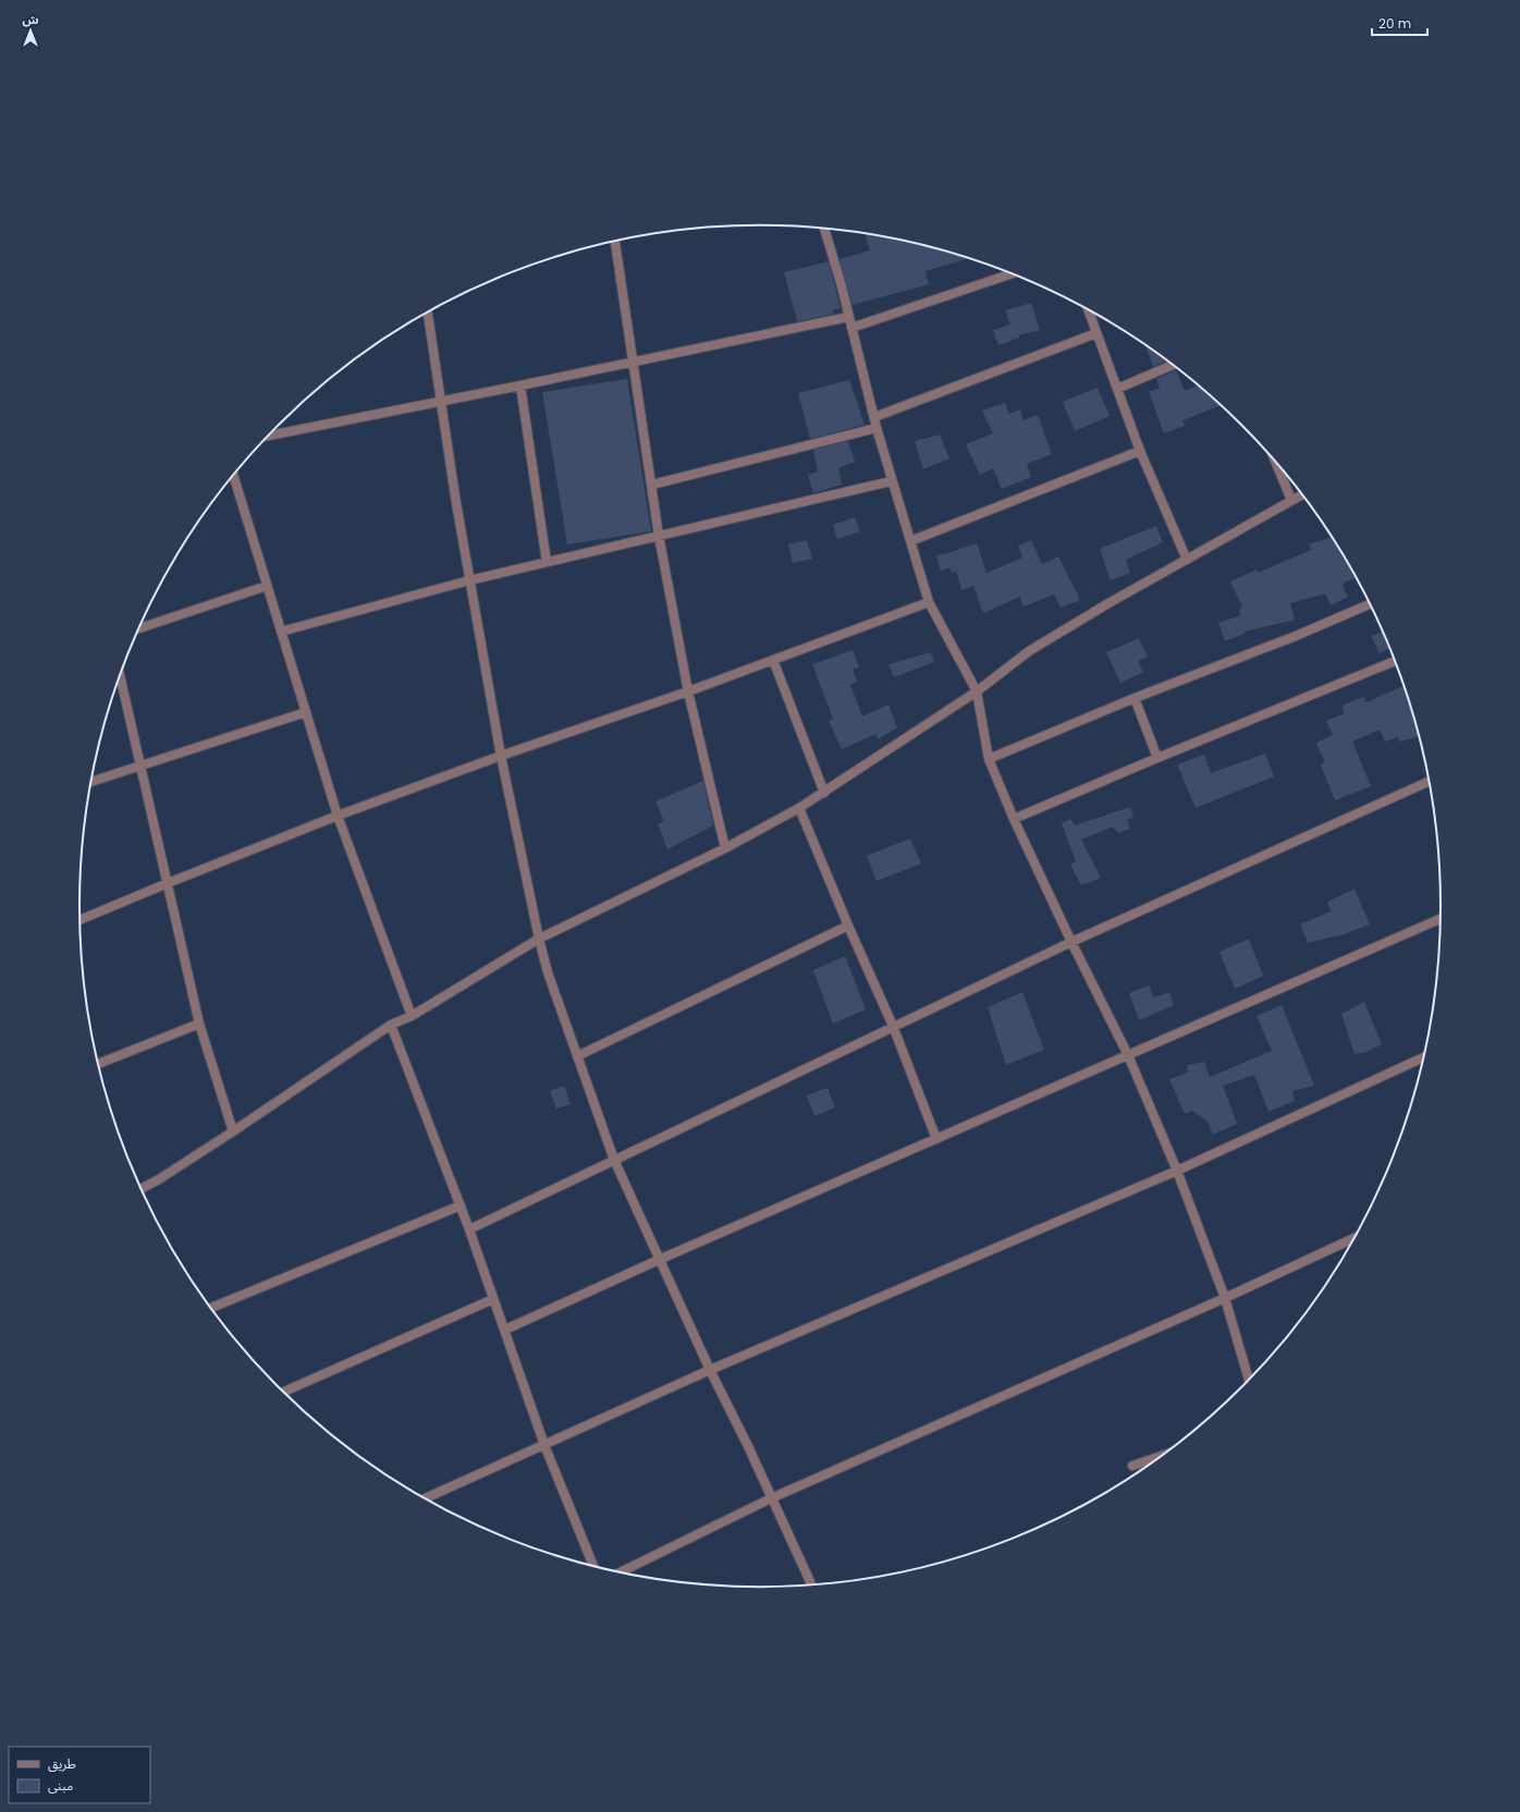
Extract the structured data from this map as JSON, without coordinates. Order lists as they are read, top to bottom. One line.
{"legend":["طريق","مبنى"],"scale_bar":"20 m","north":"top"}
